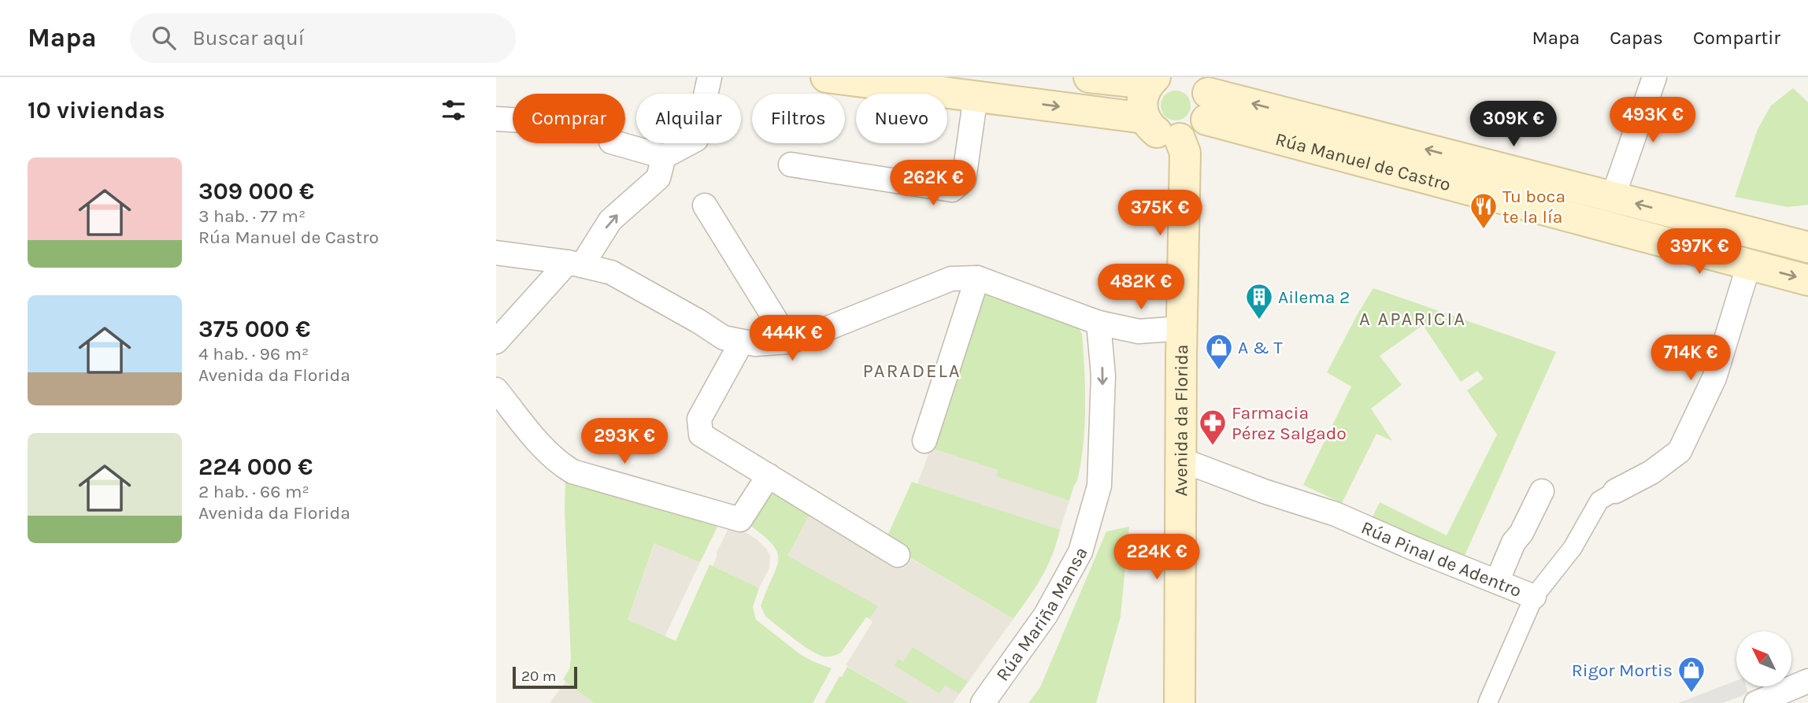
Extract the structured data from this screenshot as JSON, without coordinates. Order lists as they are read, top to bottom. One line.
{"streets":{"main road":["Rúa Manuel de Castro","Avenida da Florida"],"street":["Rúa Pinal de Adentro","Rúa Mariña Mansa"]},"crossings":[["Rúa Manuel de Castro","Rúa Pinal de Adentro"],["Avenida da Florida","Rúa Pinal de Adentro"]],"one_way":["Rúa Mariña Mansa"],"districts":["A APARICIA","PARADELA"],"places":{"restaurant":["Tu boca te la lía"],"building":["Ailema 2"],"shop":["A & T","Rigor Mortis"],"pharmacy":["Farmacia Pérez Salgado"]},"scale_bar":"20 m","north":"top left","page":{"header":"Mapa","search":"Buscar aquí","nav":["Mapa","Capas","Compartir"],"heading":"10 viviendas","chip":["Comprar","Alquilar","Filtros","Nuevo"],"price":["493K €","309K €","262K €","375K €","397K €","482K €","444K €","714K €","293K €","224K €"],"list":[{"name":"309 000 €","note":"3 hab. · 77 m² · Rúa Manuel de Castro"},{"name":"375 000 €","note":"4 hab. · 96 m² · Avenida da Florida"},{"name":"224 000 €","note":"2 hab. · 66 m² · Avenida da Florida"}],"scale":"20 m"}}
